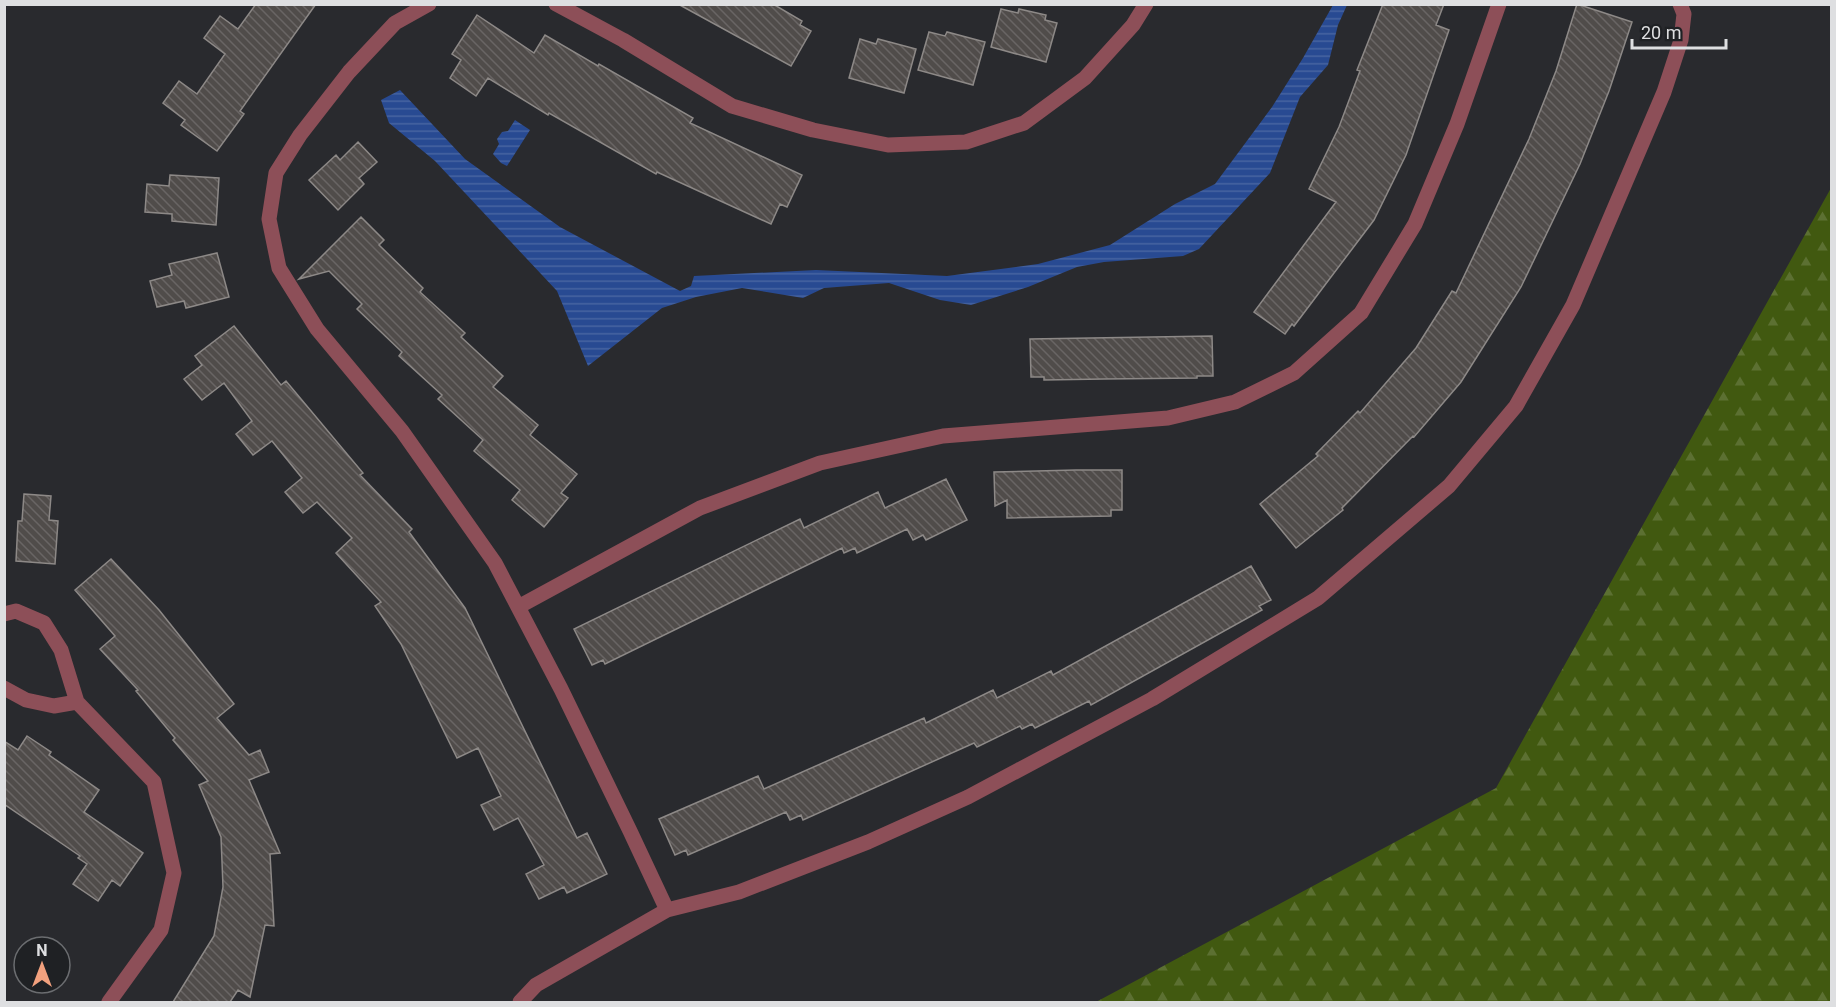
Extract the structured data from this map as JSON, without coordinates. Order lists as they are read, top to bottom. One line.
{"scale_bar":"20 m","north":"top"}
